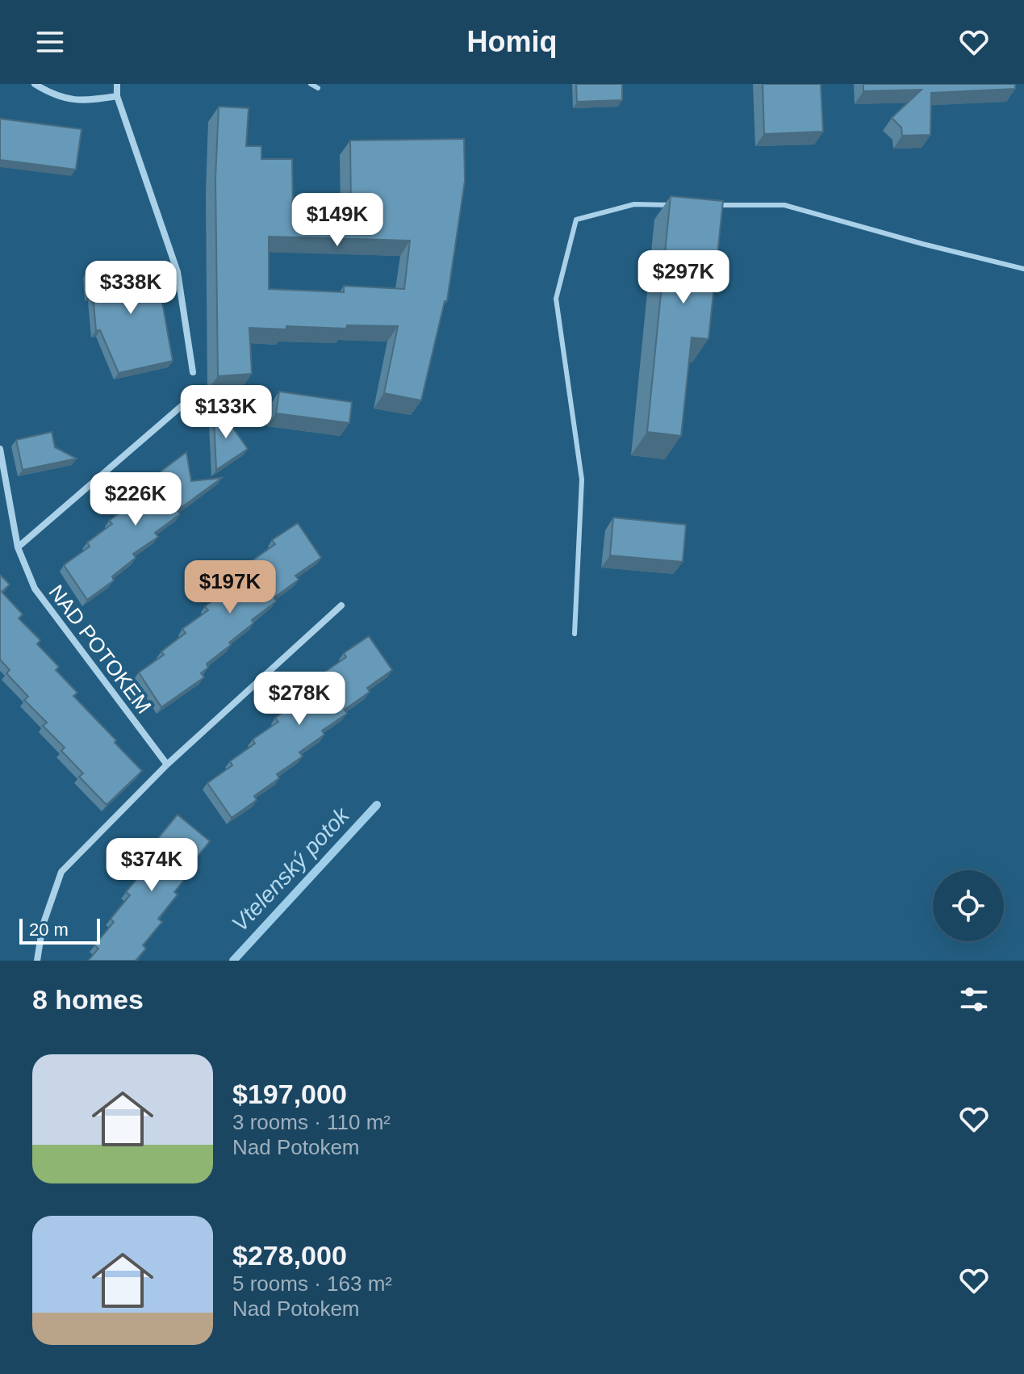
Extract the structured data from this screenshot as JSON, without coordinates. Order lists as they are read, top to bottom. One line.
{"streets":{"street":["NAD POTOKEM"]},"water":["Vtelenský potok"],"scale_bar":"20 m","page":{"header":"Homiq","price":["$149K","$297K","$338K","$133K","$226K","$197K","$278K","$374K"],"scale":"20 m","heading":"8 homes","list":[{"name":"$197,000","note":"3 rooms · 110 m² · Nad Potokem"},{"name":"$278,000","note":"5 rooms · 163 m² · Nad Potokem"}]}}
